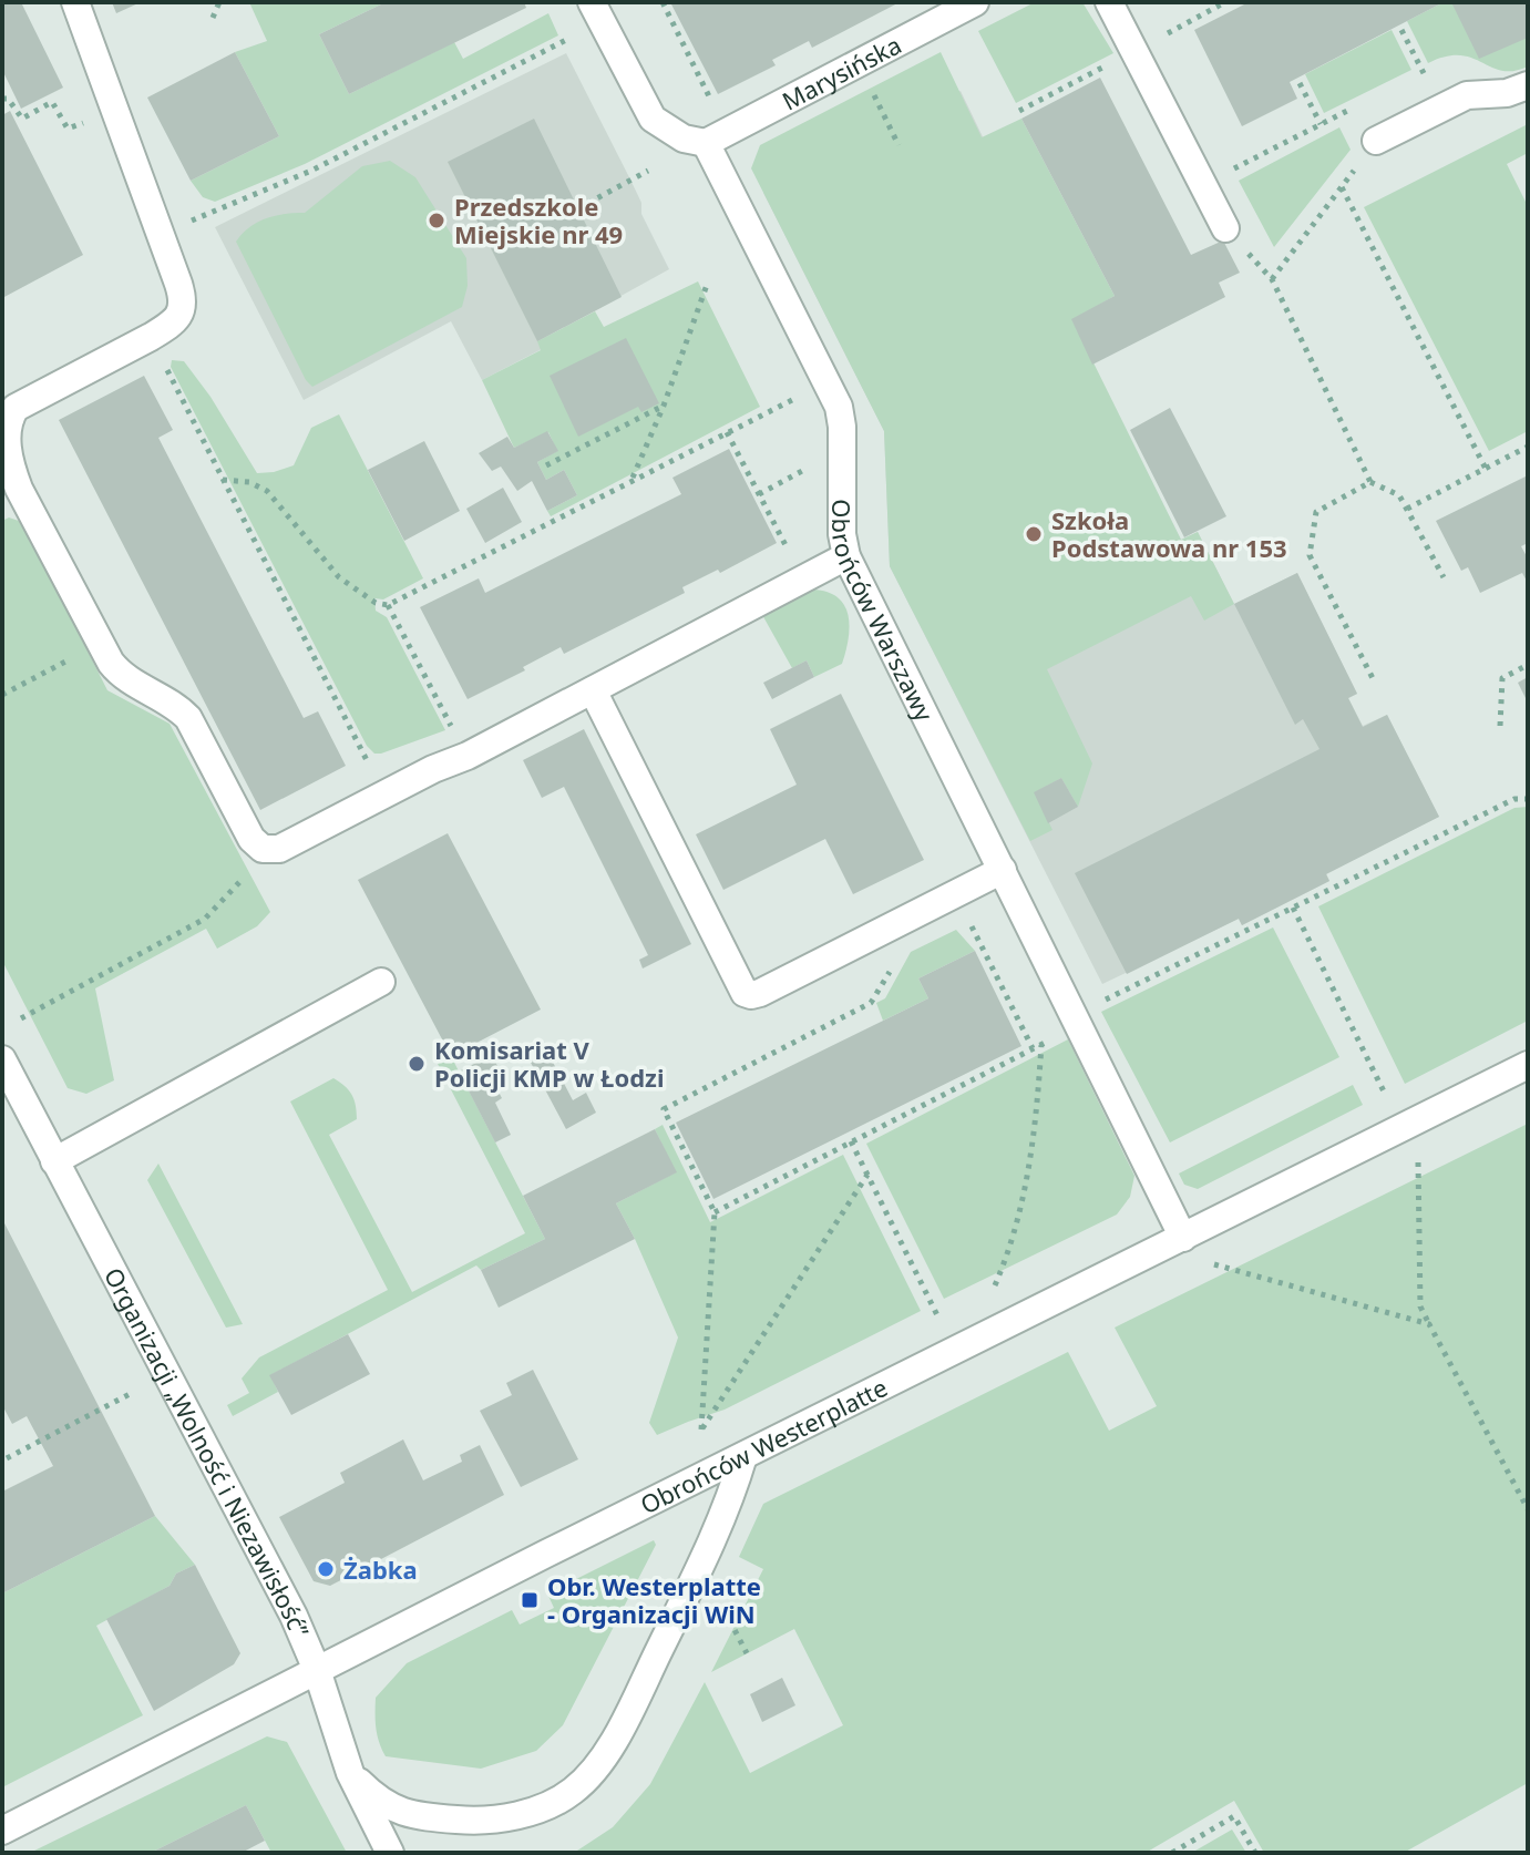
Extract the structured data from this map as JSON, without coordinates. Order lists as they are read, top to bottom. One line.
{"streets":{"street":["Marysińska","Obrońców Warszawy","Obrońców Westerplatte","Organizacji „Wolność i Niezawisłość”"]},"crossings":[["Marysińska","Obrońców Warszawy"],["Obrońców Warszawy","Obrońców Westerplatte"],["Obrońców Westerplatte","Organizacji „Wolność i Niezawisłość”"]],"places":{"other":["Przedszkole Miejskie nr 49","Szkoła Podstawowa nr 153","Komisariat V Policji KMP w Łodzi","Żabka"],"transit":["Obr. Westerplatte - Organizacji WiN"]}}
